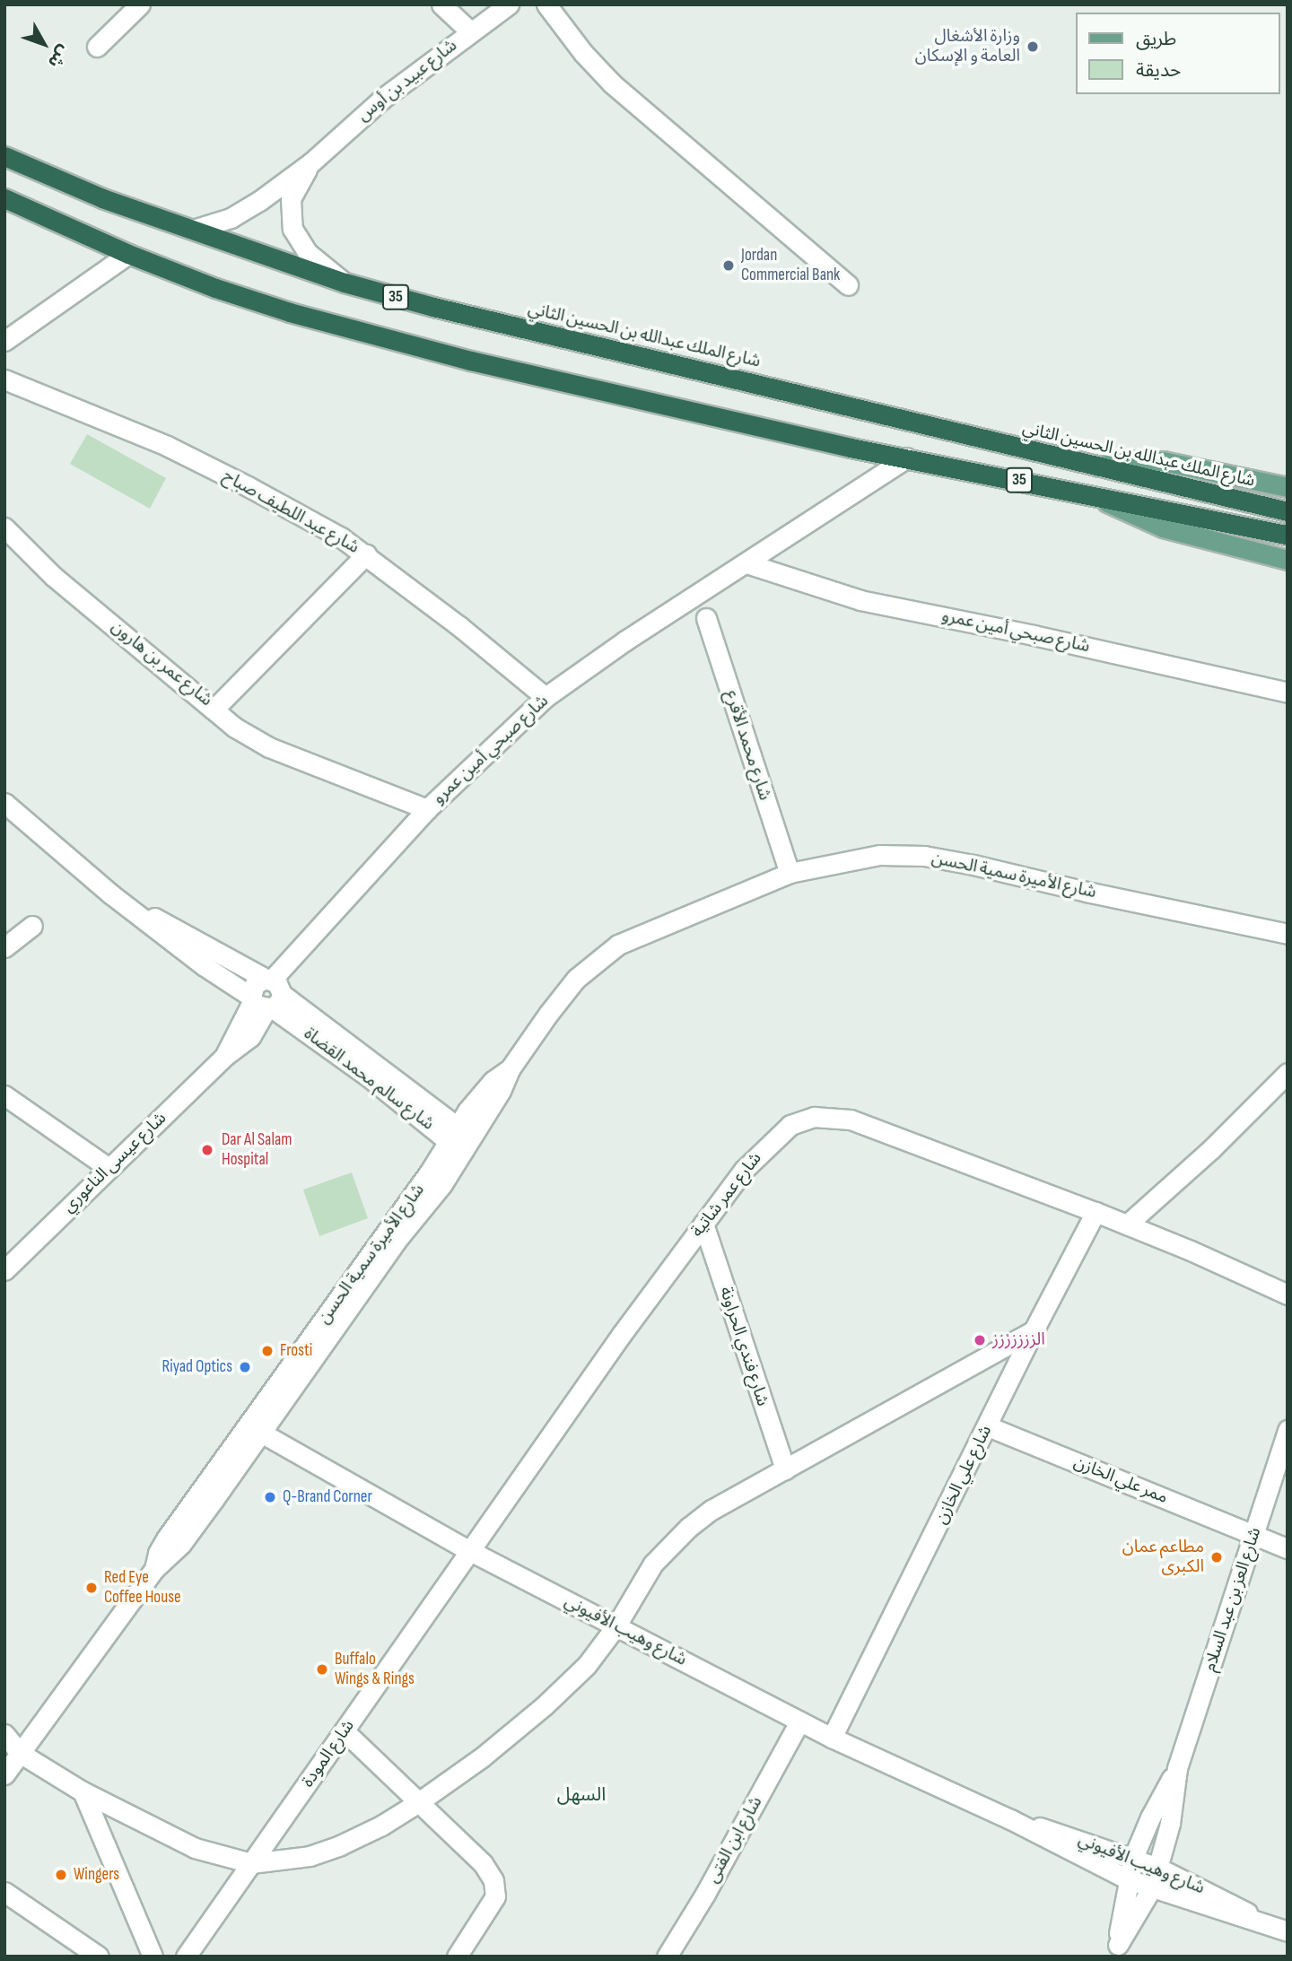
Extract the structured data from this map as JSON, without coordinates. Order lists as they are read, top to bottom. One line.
{"streets":{"highway":["35","شارع الملك عبدالله بن الحسين الثاني"],"street":["شارع عبيد بن أوس","شارع عبد اللطيف صباح","شارع صبحي أمين عمرو","شارع عمر بن هارون","شارع محمد الأقرع","شارع الأميرة سمية الحسن","شارع سالم محمد القضاة","شارع عيسى الناعوري","شارع عمر شاتية","شارع فندي الحراونة","شارع علي الخازن","ممر علي الخازن","شارع العز بن عبد السلام","شارع وهيب الأفيوني","شارع المودة","شارع ابن الفتى"]},"crossings":[["شارع عبيد بن أوس","شارع الملك عبدالله بن الحسين الثاني"],["35","شارع صبحي أمين عمرو"],["شارع عبد اللطيف صباح","شارع صبحي أمين عمرو"],["شارع عبد اللطيف صباح","شارع عمر بن هارون"],["شارع صبحي أمين عمرو","شارع سالم محمد القضاة"],["شارع صبحي أمين عمرو","شارع عيسى الناعوري"],["شارع محمد الأقرع","شارع الأميرة سمية الحسن"],["شارع الأميرة سمية الحسن","شارع سالم محمد القضاة"],["شارع الأميرة سمية الحسن","شارع وهيب الأفيوني"],["شارع سالم محمد القضاة","شارع عيسى الناعوري"],["شارع عمر شاتية","شارع فندي الحراونة"],["شارع عمر شاتية","شارع علي الخازن"],["شارع عمر شاتية","شارع وهيب الأفيوني"],["شارع عمر شاتية","شارع المودة"],["شارع علي الخازن","ممر علي الخازن"],["شارع علي الخازن","شارع وهيب الأفيوني"],["ممر علي الخازن","شارع العز بن عبد السلام"],["شارع العز بن عبد السلام","شارع وهيب الأفيوني"],["شارع وهيب الأفيوني","شارع المودة"],["شارع وهيب الأفيوني","شارع ابن الفتى"]],"districts":["السهل"],"places":["وزارة الأشغال العامة و الإسكان","Jordan Commercial Bank","Dar Al Salam Hospital","الززززززز","Frosti","Riyad Optics","Q-Brand Corner","مطاعم عمان الكبرى","Red Eye Coffee House","Buffalo Wings & Rings","Wingers"],"legend":["طريق","حديقة"],"north":"bottom right"}
